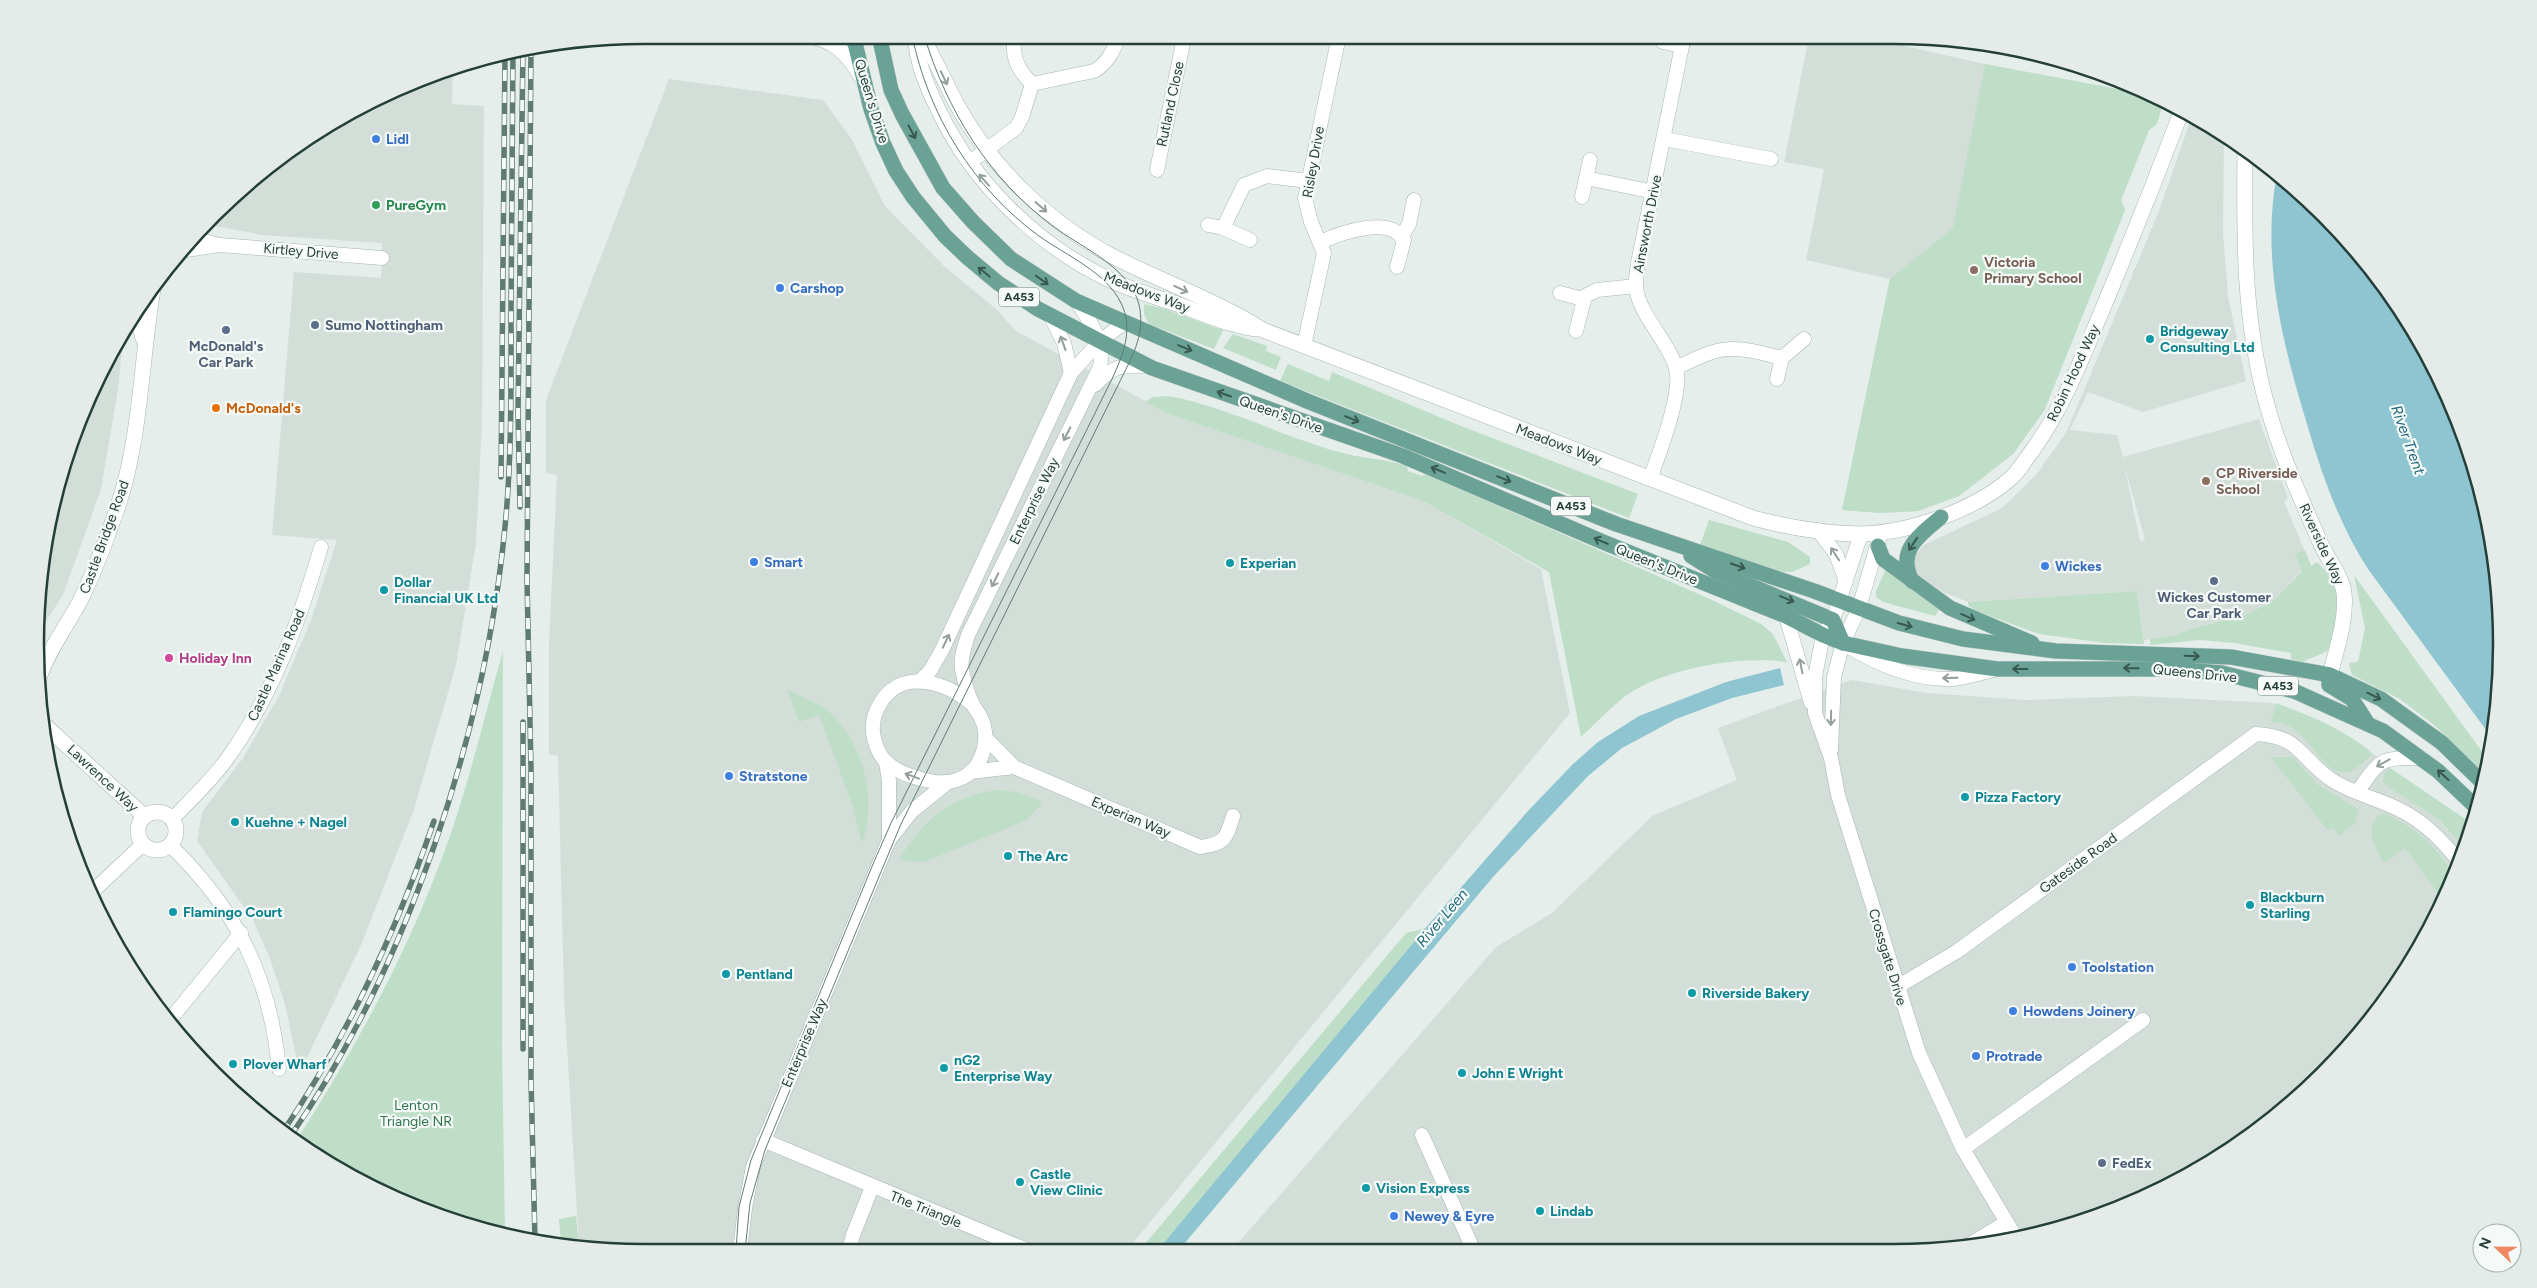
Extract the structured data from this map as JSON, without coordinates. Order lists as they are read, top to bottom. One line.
{"streets":{"main road":["Queen's Drive","A453","Queens Drive"],"street":["Rutland Close","Risley Drive","Ainsworth Drive","Kirtley Drive","Meadows Way","Robin Hood Way","Enterprise Way","Castle Bridge Road","Riverside Way","Castle Marina Road","Lawrence Way","Experian Way","Gateside Road","Crossgate Drive","The Triangle"]},"crossings":[["Queen's Drive","Enterprise Way"],["Queen's Drive","Queens Drive"],["Queen's Drive","Crossgate Drive"],["Risley Drive","Meadows Way"],["Ainsworth Drive","Meadows Way"],["Meadows Way","Robin Hood Way"],["Meadows Way","Crossgate Drive"],["Robin Hood Way","Crossgate Drive"],["Enterprise Way","Experian Way"],["Enterprise Way","The Triangle"],["Riverside Way","Queens Drive"],["Castle Marina Road","Lawrence Way"],["Gateside Road","Crossgate Drive"]],"water":["River Trent","River Leen"],"parks":["Lenton Triangle NR"],"places":["Lidl","PureGym","Victoria Primary School","Carshop","Sumo Nottingham","McDonald's Car Park","Bridgeway Consulting Ltd","McDonald's","CP Riverside School","Smart","Experian","Wickes","Wickes Customer Car Park","Dollar Financial UK Ltd","Holiday Inn","Stratstone","Pizza Factory","Kuehne + Nagel","The Arc","Blackburn Starling","Flamingo Court","Toolstation","Pentland","Riverside Bakery","Howdens Joinery","Protrade","Plover Wharf","nG2 Enterprise Way","John E Wright","FedEx","Castle View Clinic","Vision Express","Lindab","Newey & Eyre"],"north":"left"}
